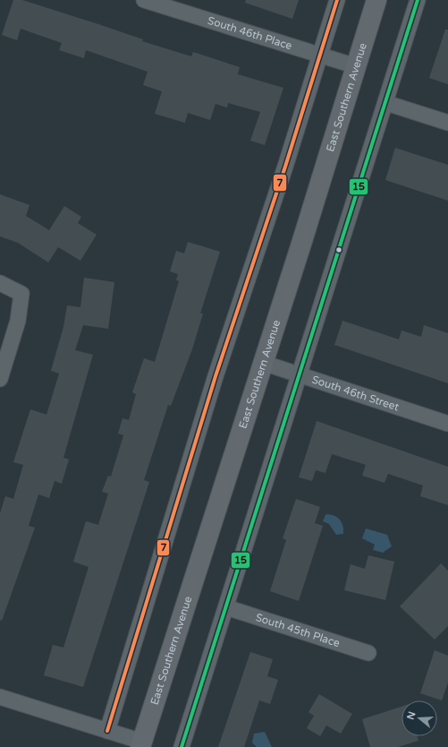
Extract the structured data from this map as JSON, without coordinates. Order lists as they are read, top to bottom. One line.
{"streets":{"main road":["East Southern Avenue"],"street":["South 46th Place","South 46th Street","South 45th Place"]},"crossings":[["South 46th Place","East Southern Avenue"],["East Southern Avenue","South 46th Street"]],"lines":["transit line 7","transit line 15"],"north":"left"}
